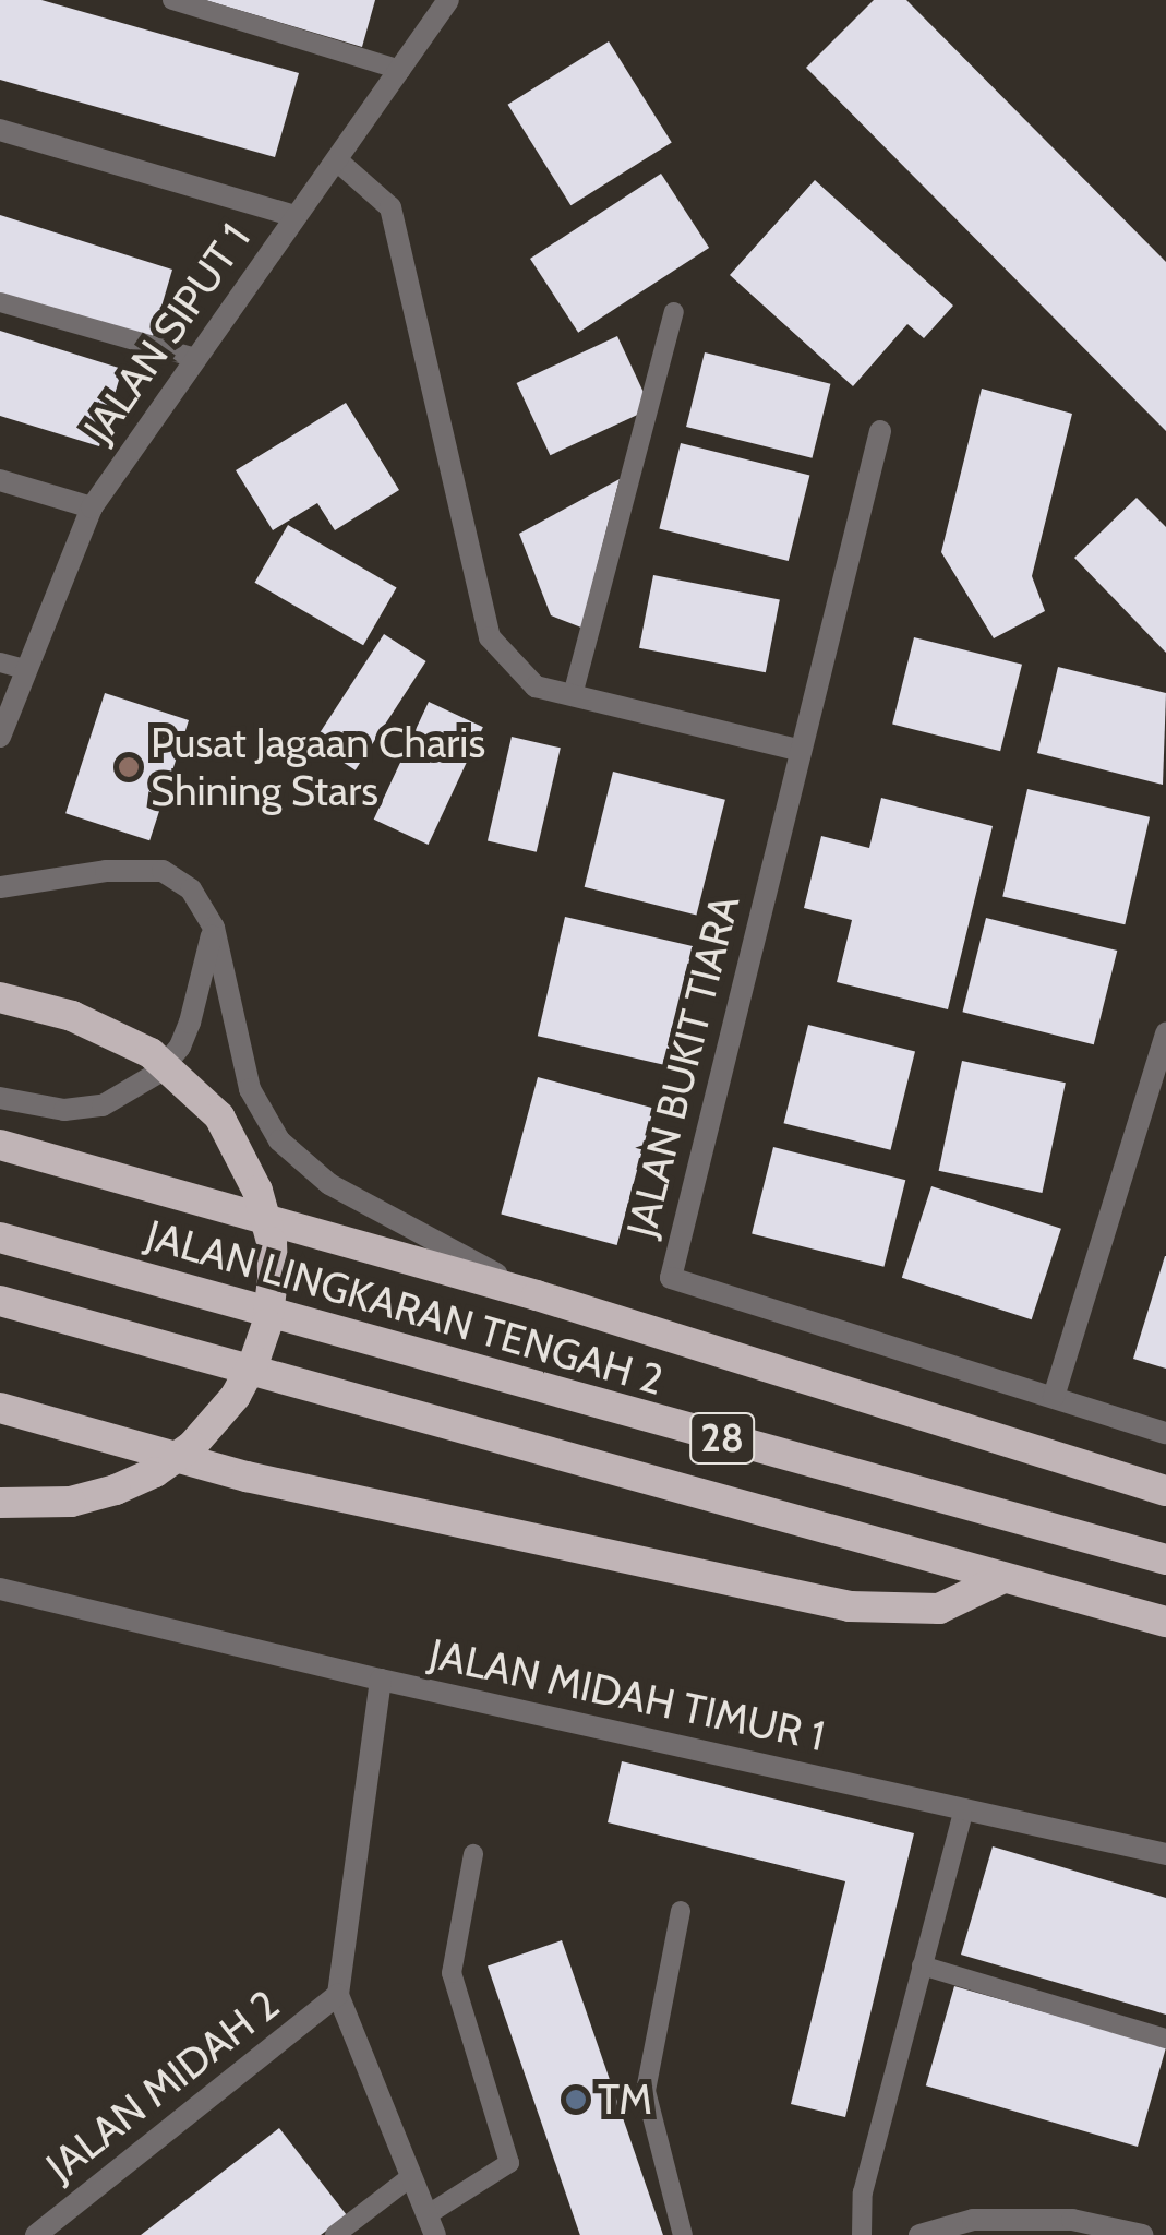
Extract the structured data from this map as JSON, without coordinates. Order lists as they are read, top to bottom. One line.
{"streets":{"highway":["JALAN LINGKARAN TENGAH 2","28"],"street":["JALAN SIPUT 1","JALAN BUKIT TIARA","JALAN MIDAH TIMUR 1","JALAN MIDAH 2"]},"crossings":[["JALAN MIDAH TIMUR 1","JALAN MIDAH 2"]],"places":["Pusat Jagaan Charis Shining Stars","TM"]}
